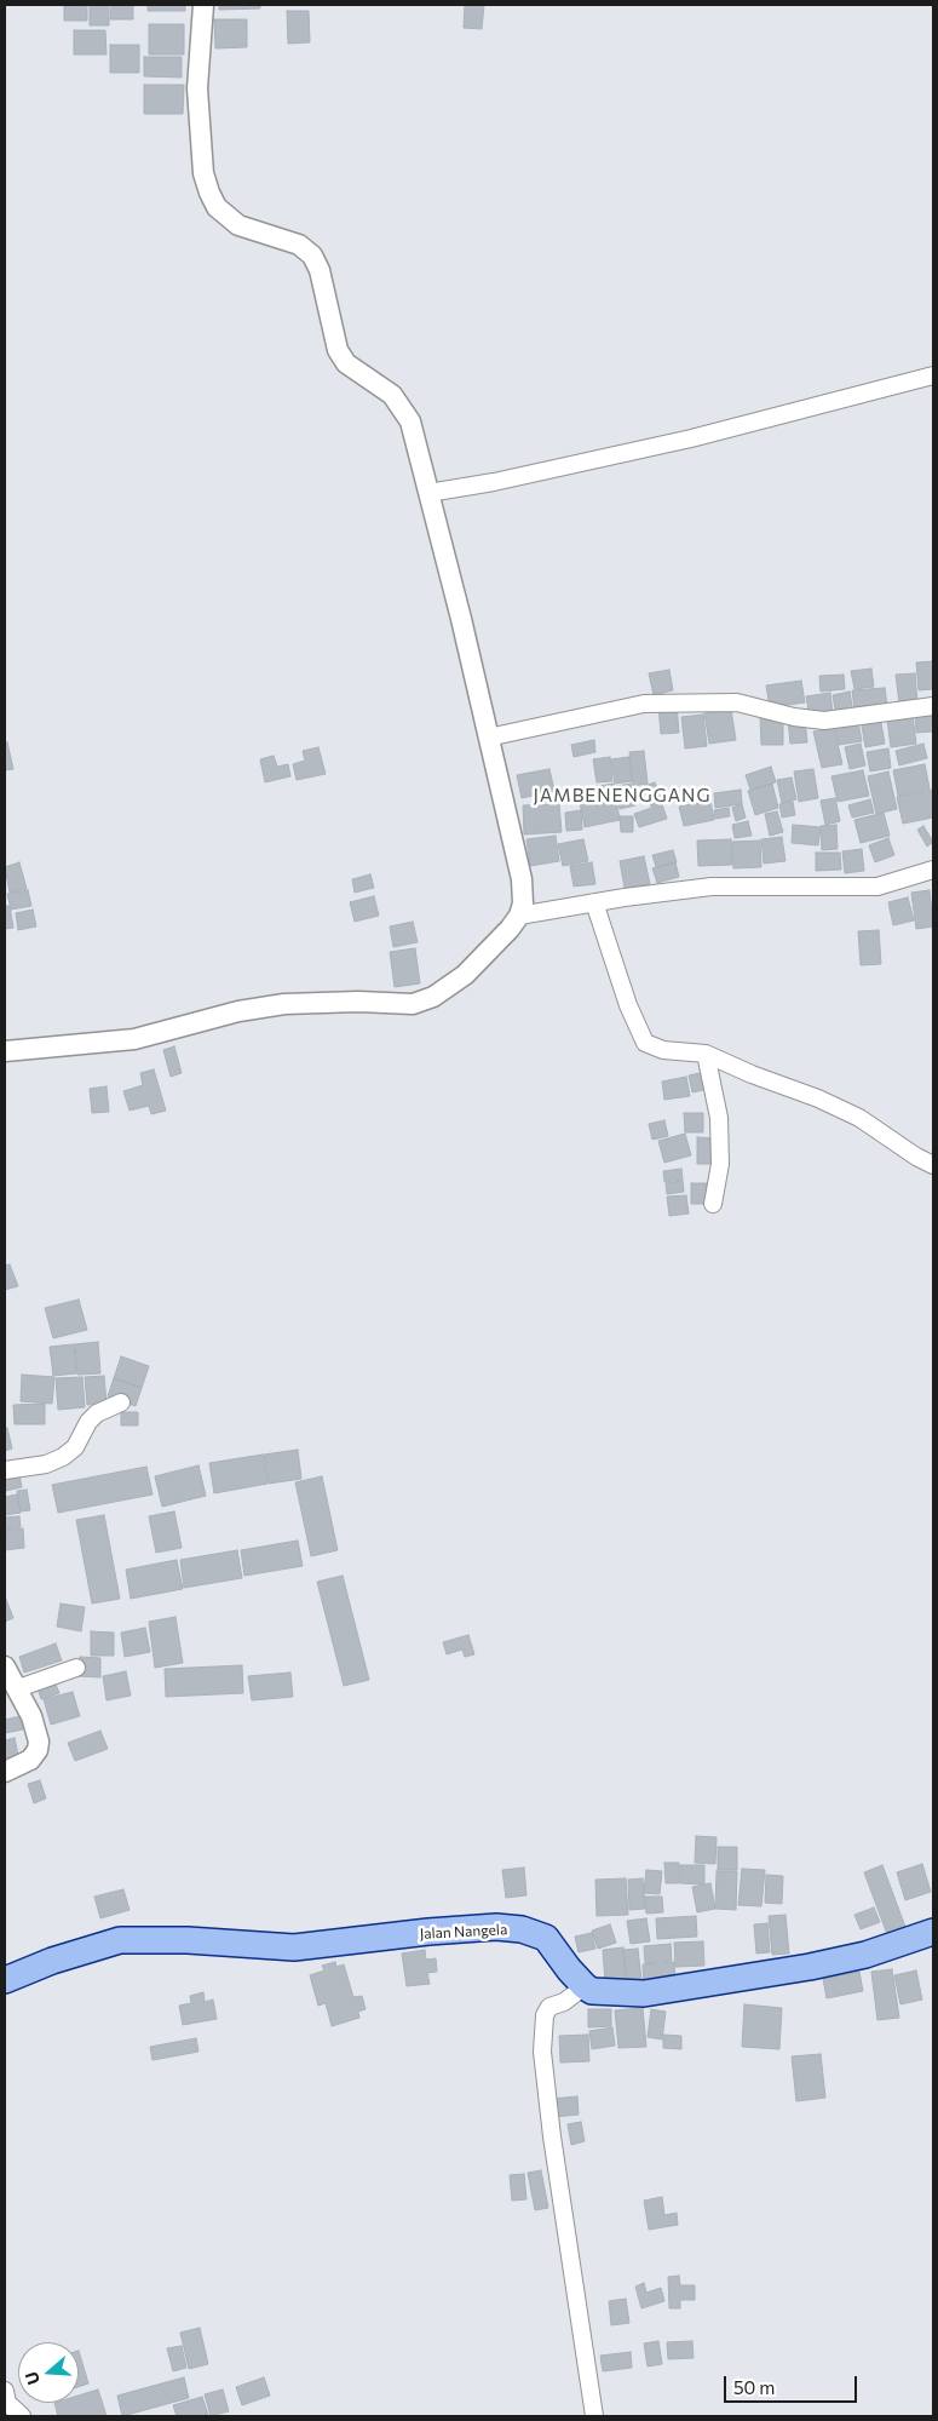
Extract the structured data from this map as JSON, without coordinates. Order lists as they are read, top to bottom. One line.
{"streets":{"main road":["Jalan Nangela"]},"districts":["JAMBENENGGANG"],"scale_bar":"50 m","north":"left"}
